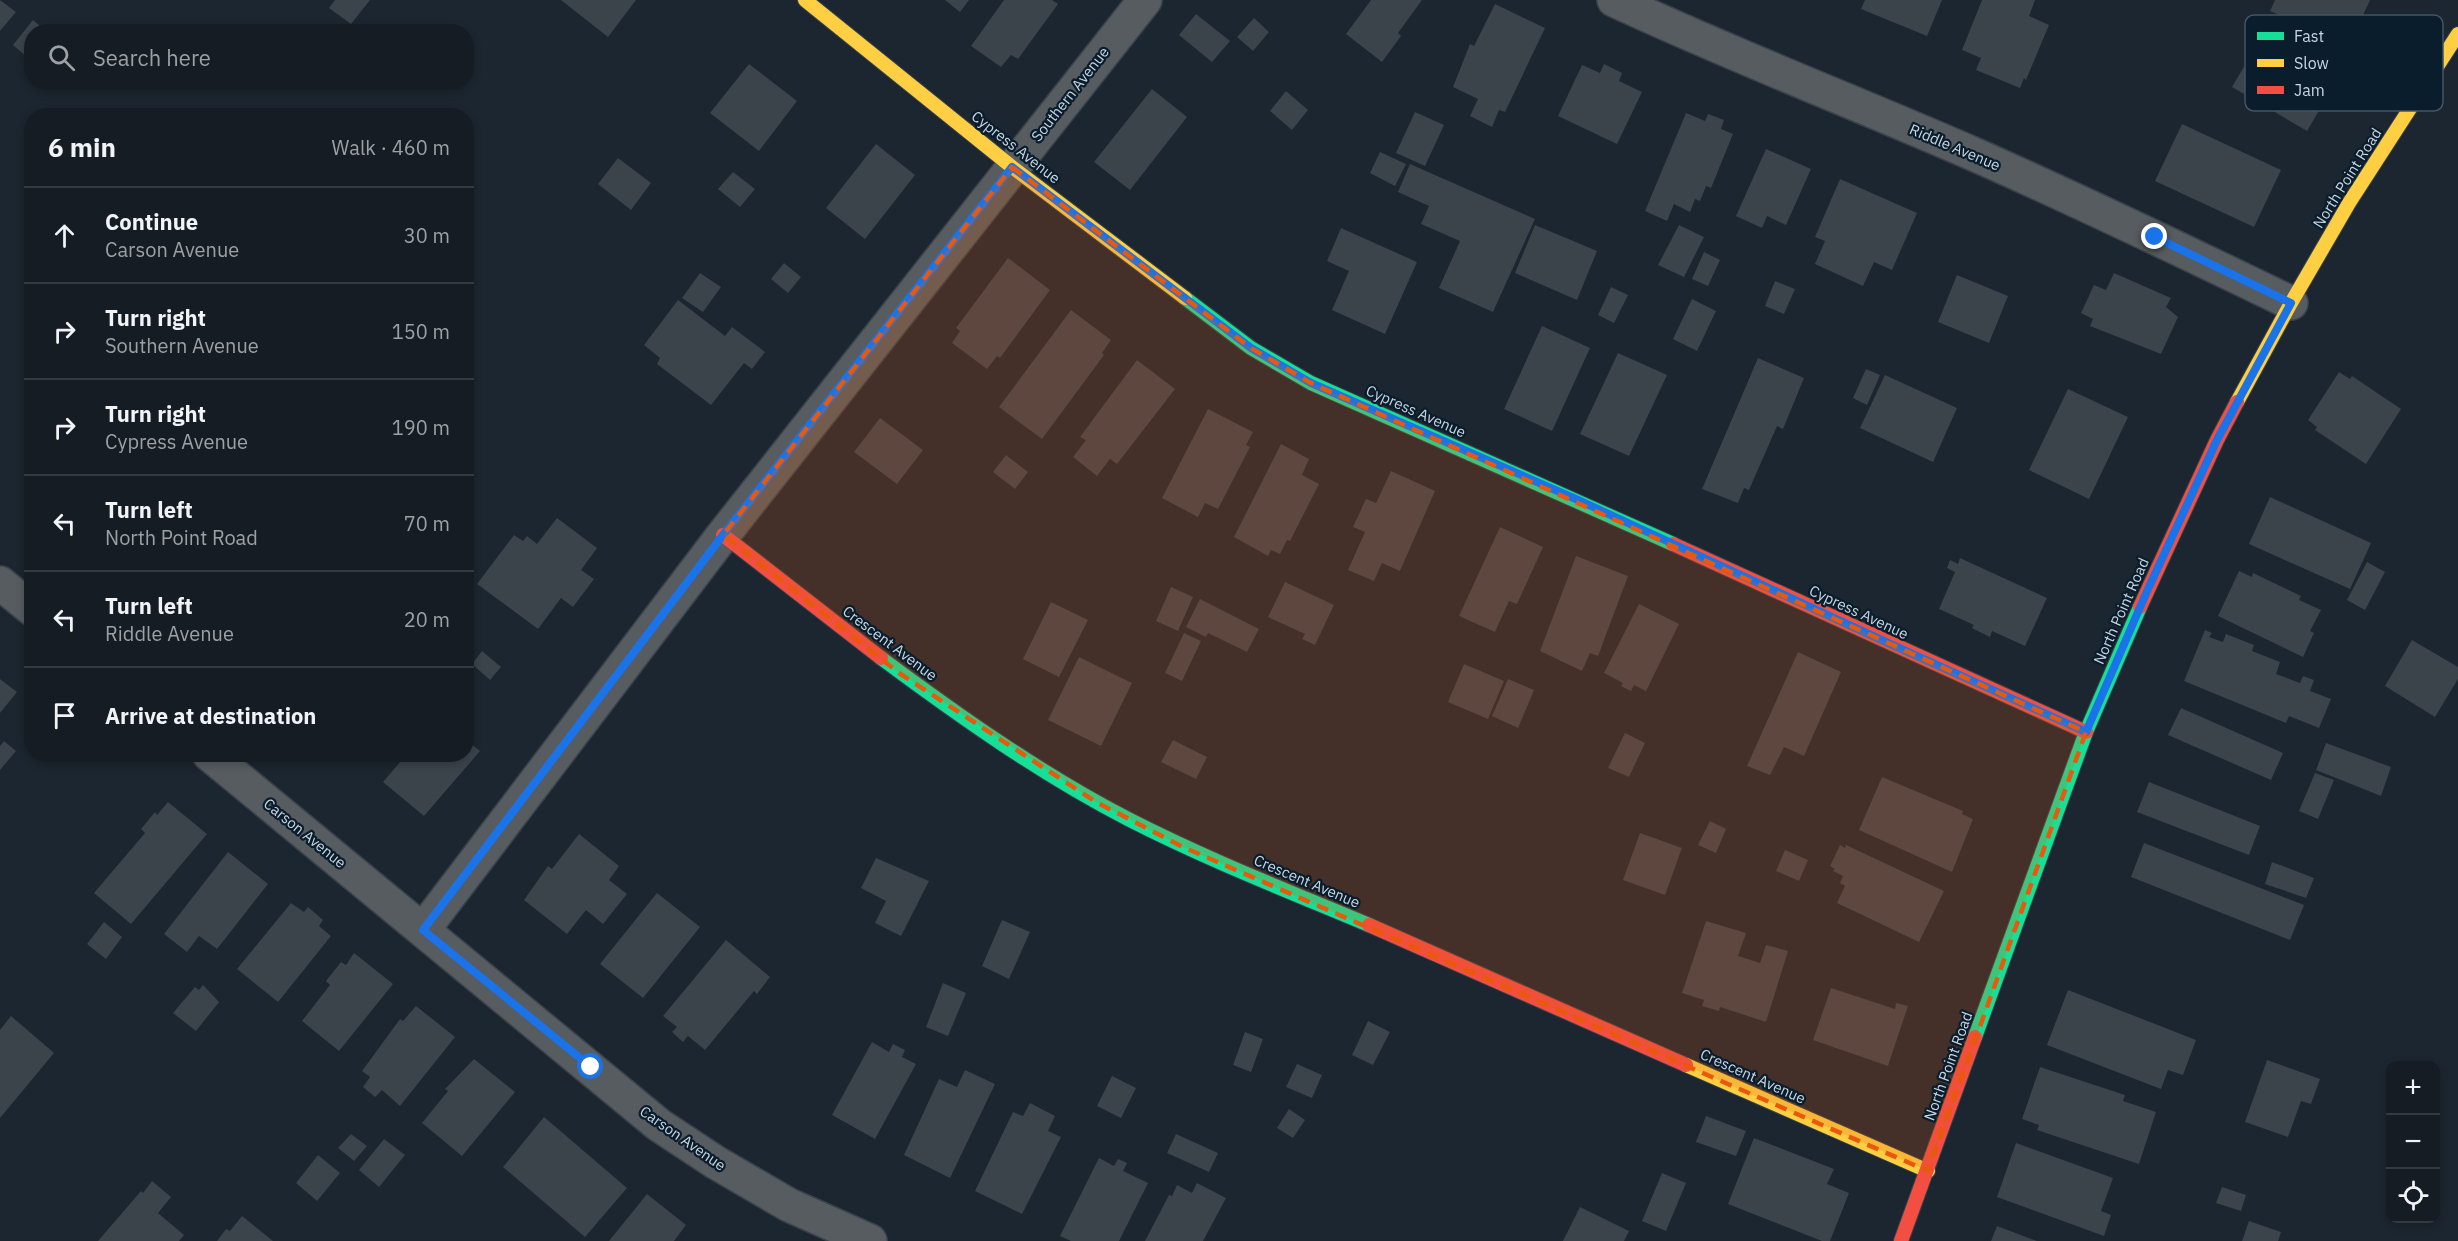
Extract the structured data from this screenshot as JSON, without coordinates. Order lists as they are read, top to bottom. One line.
{"streets":{"street":["Southern Avenue","Cypress Avenue","Riddle Avenue","North Point Road","Crescent Avenue","Carson Avenue"]},"crossings":[["Southern Avenue","Cypress Avenue"],["Southern Avenue","Crescent Avenue"],["Southern Avenue","Carson Avenue"],["Cypress Avenue","North Point Road"],["Riddle Avenue","North Point Road"],["North Point Road","Crescent Avenue"]],"legend":["Fast","Slow","Jam"],"page":{"search":"Search here","heading":["6 min","Walk · 460 m"],"list":[["Continue","Carson Avenue","30 m"],["Turn right","Southern Avenue","150 m"],["Turn right","Cypress Avenue","190 m"],["Turn left","North Point Road","70 m"],["Turn left","Riddle Avenue","20 m"],"Arrive at destination"],"map_buttons":["+","−"]}}
